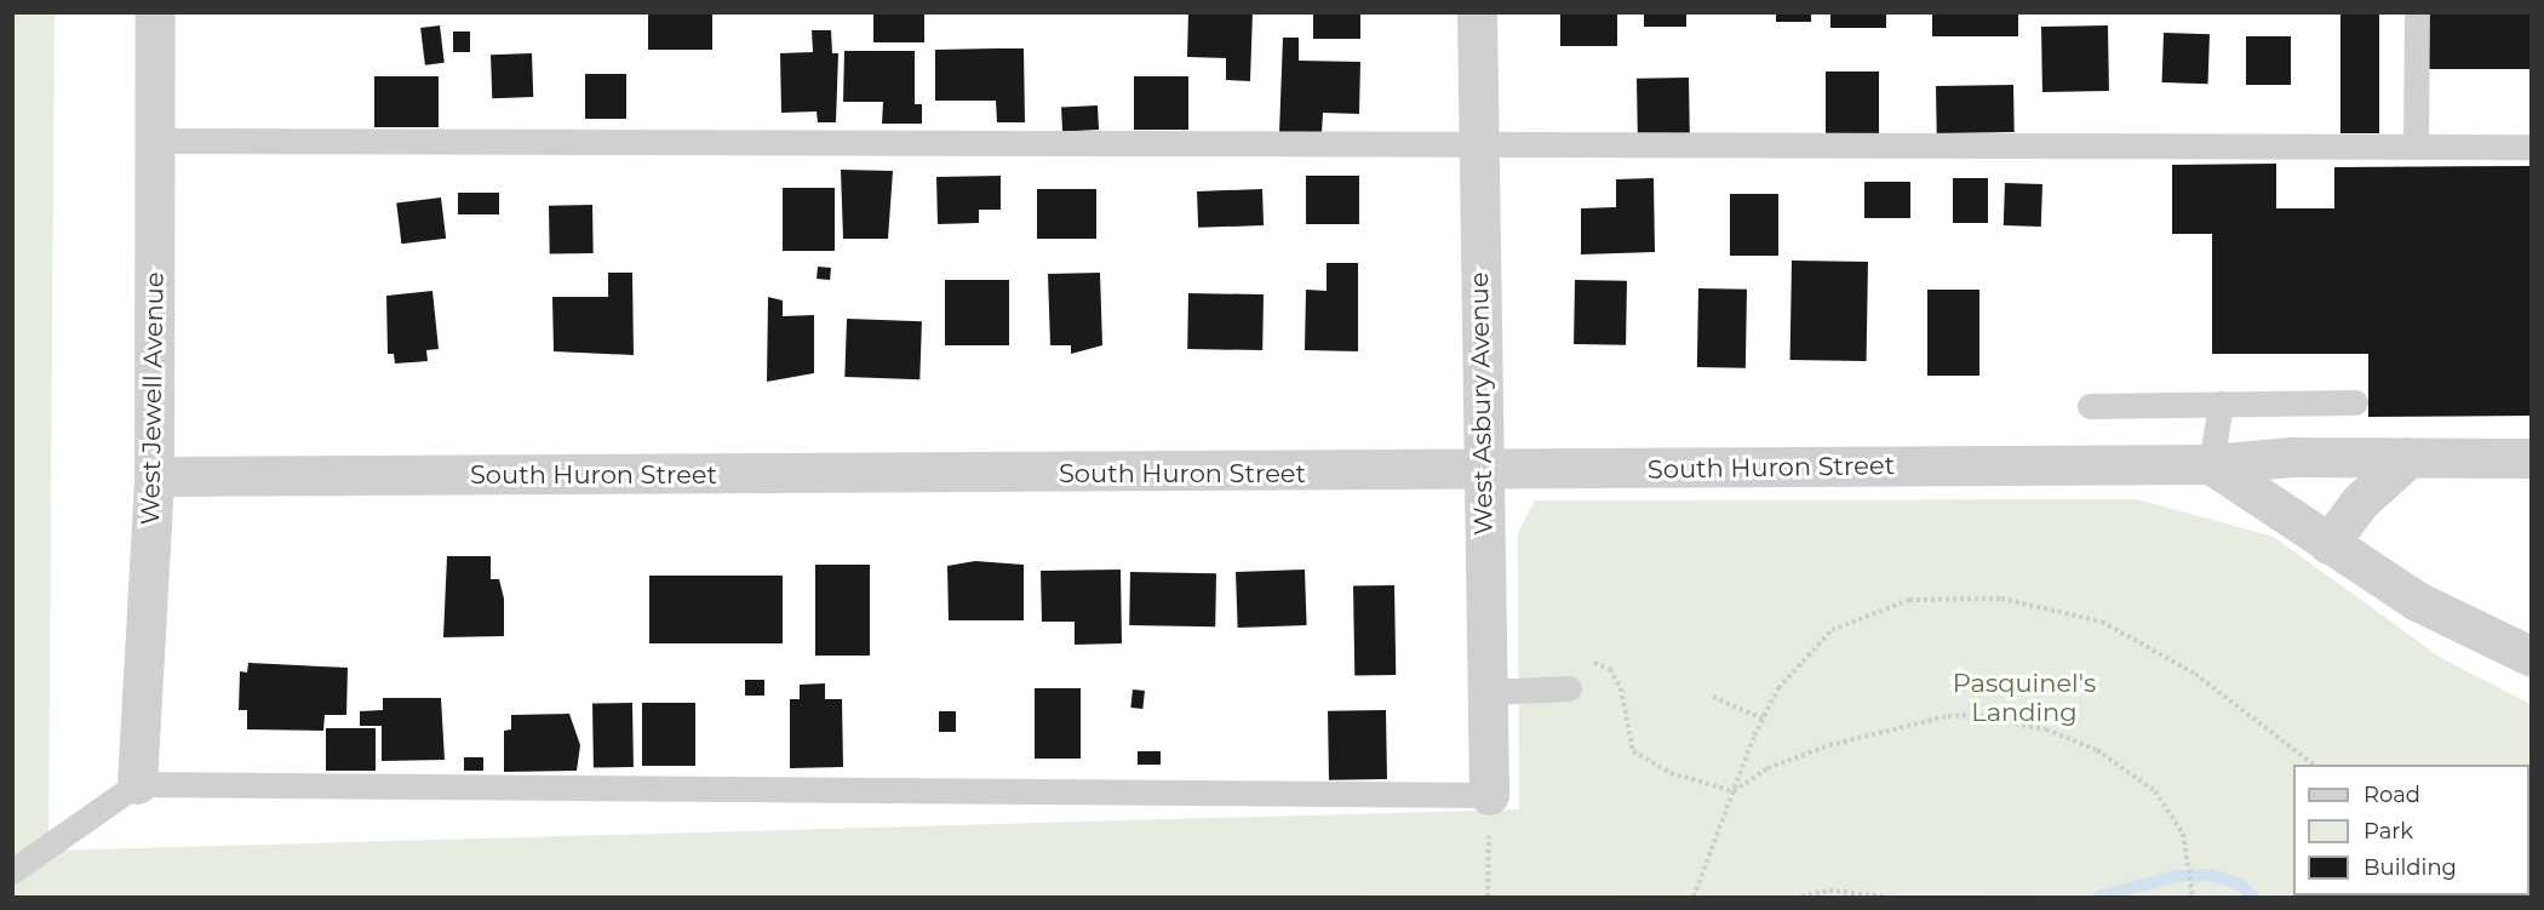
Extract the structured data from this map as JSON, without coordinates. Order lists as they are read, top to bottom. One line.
{"streets":{"street":["West Jewell Avenue","West Asbury Avenue","South Huron Street"]},"crossings":[["West Jewell Avenue","South Huron Street"],["West Asbury Avenue","South Huron Street"]],"parks":["Pasquinel's Landing"],"legend":["Road","Park","Building"]}
